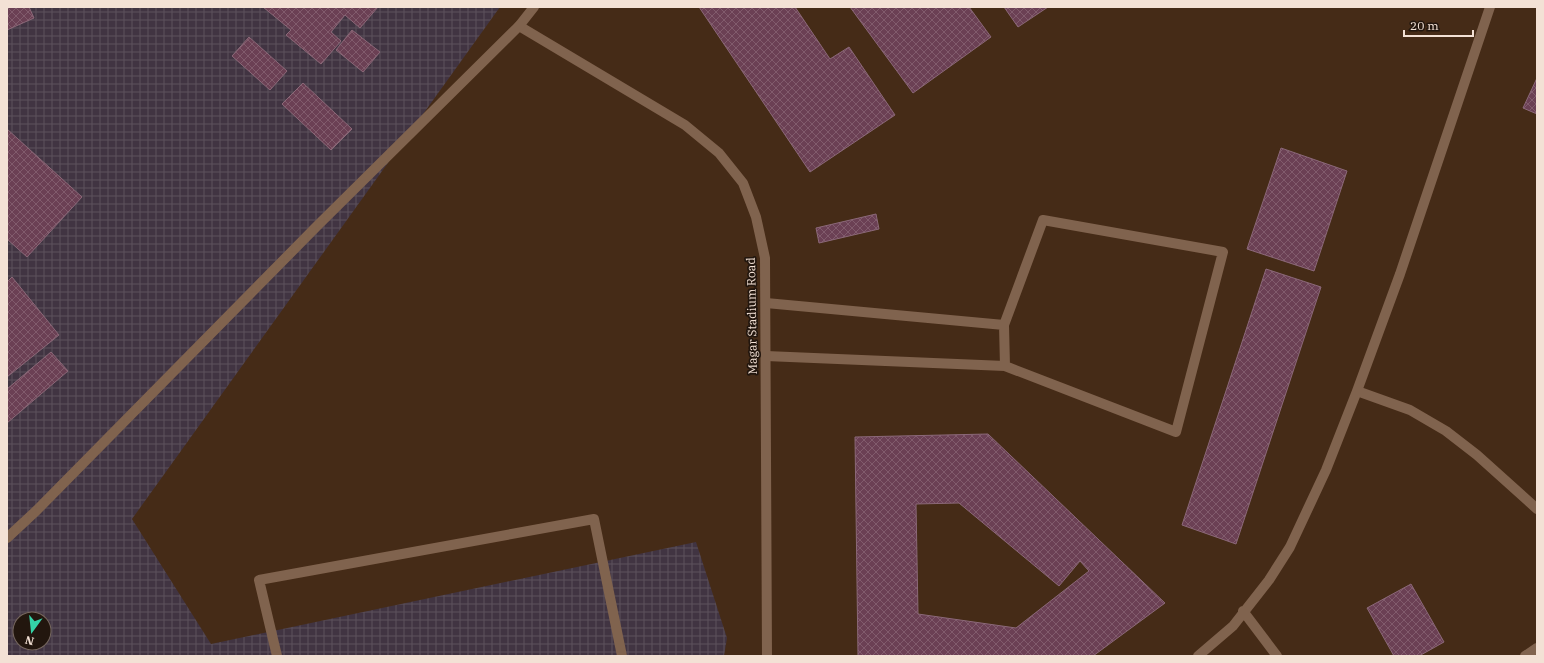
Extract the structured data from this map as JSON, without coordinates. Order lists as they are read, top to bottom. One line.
{"streets":{"street":["Magar Stadium Road"]},"scale_bar":"20 m","north":"bottom"}
